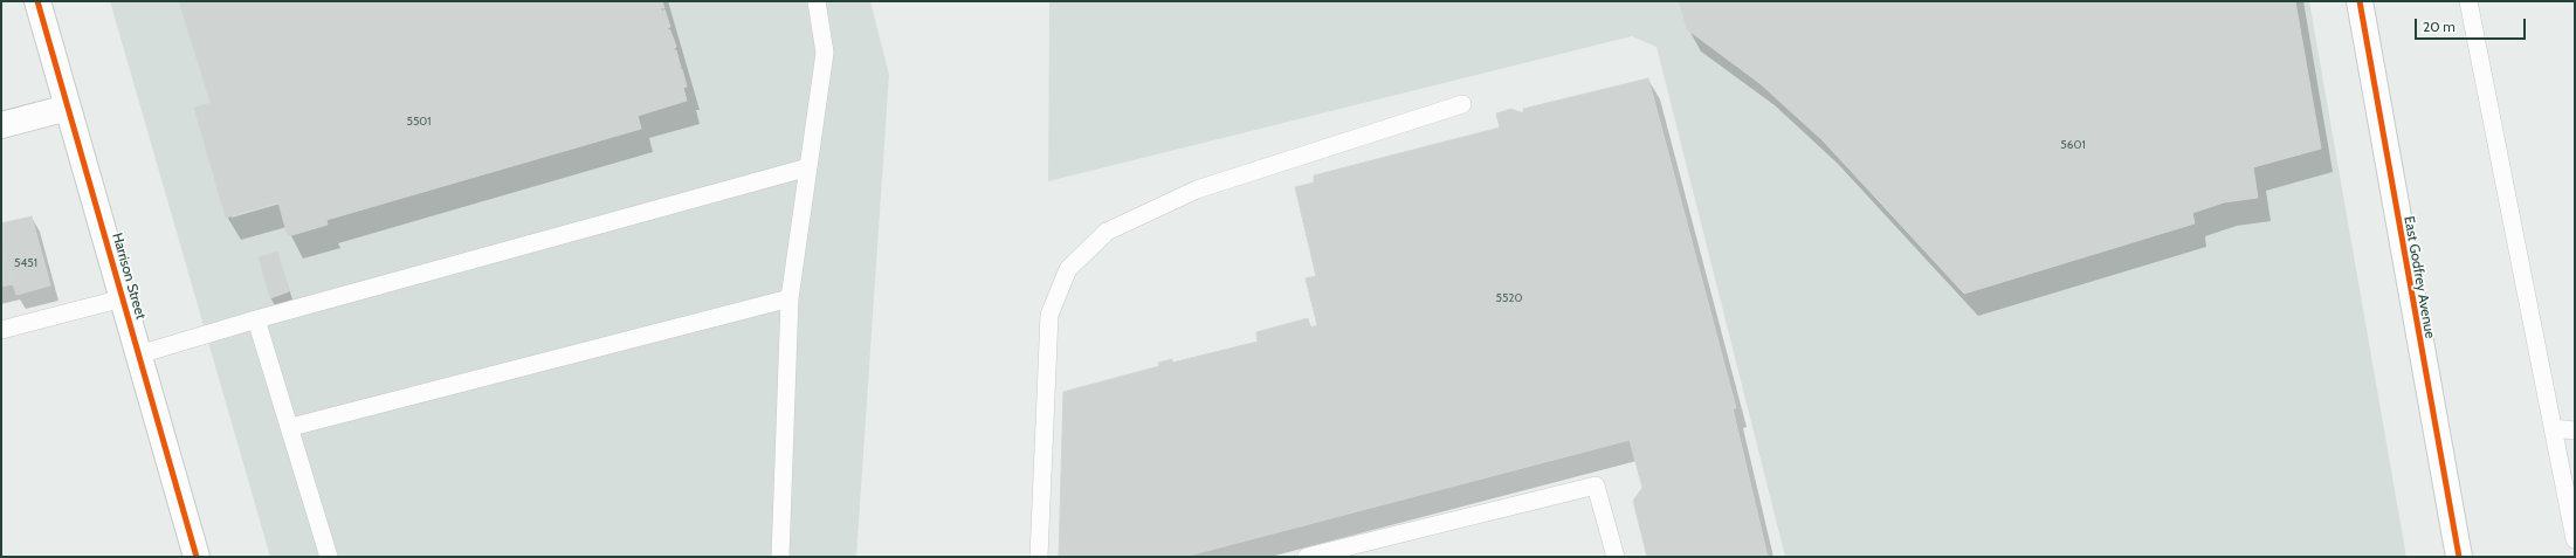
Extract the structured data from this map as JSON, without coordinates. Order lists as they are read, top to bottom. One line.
{"streets":{"street":["Harrison Street","East Godfrey Avenue"]},"house_numbers":["5501","5601","5451","5520"],"scale_bar":"20 m"}
